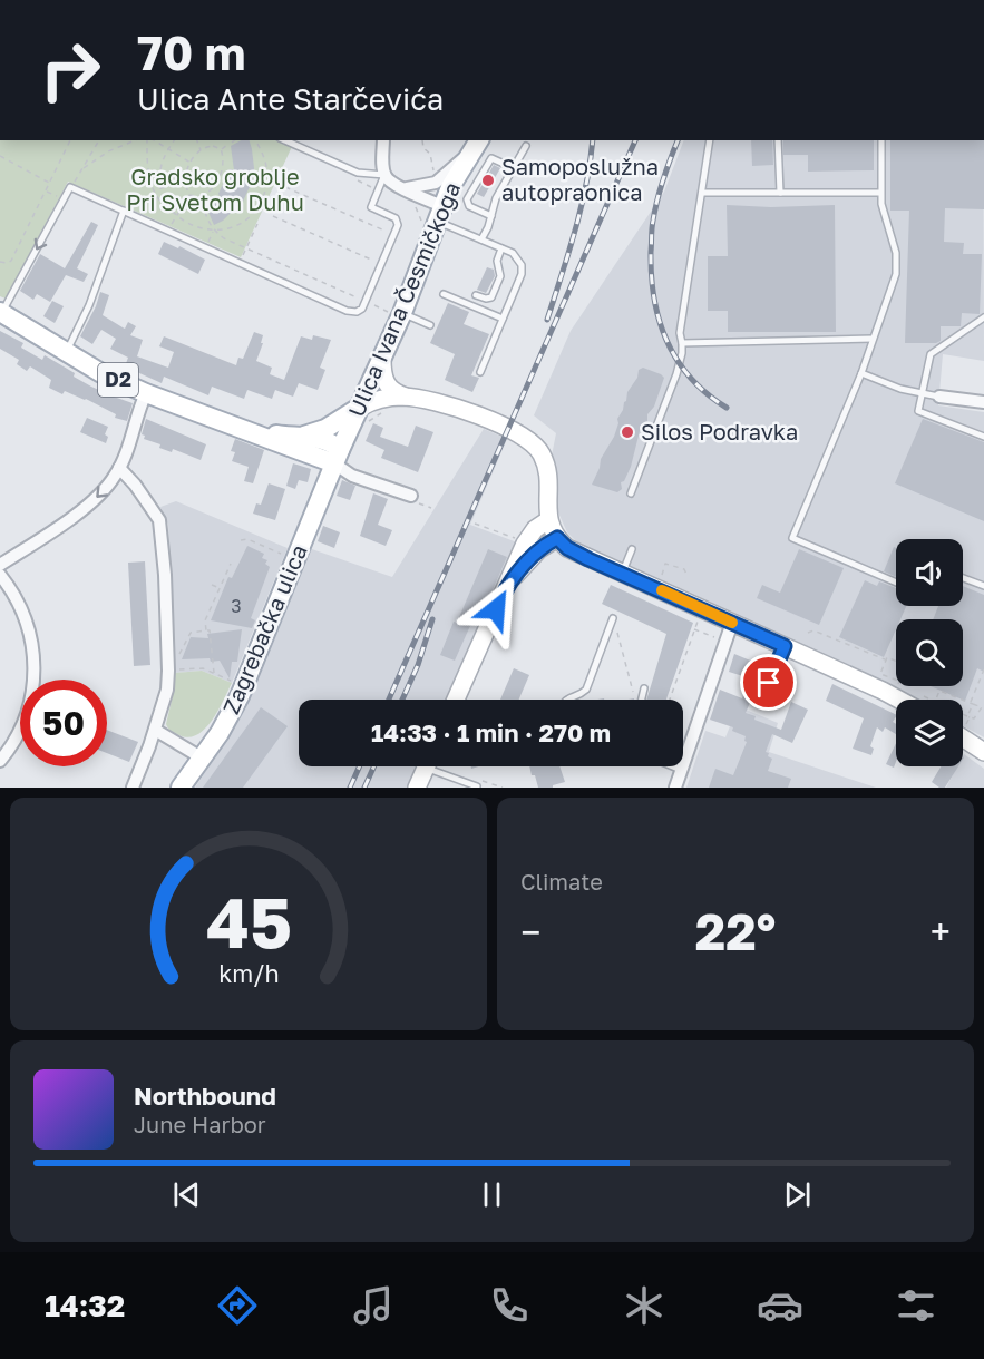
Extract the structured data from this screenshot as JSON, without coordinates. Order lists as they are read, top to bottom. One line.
{"streets":{"main road":["Ulica Ivana Česmičkoga","D2","Zagrebačka ulica"]},"crossings":[["Ulica Ivana Česmičkoga","D2"],["Ulica Ivana Česmičkoga","Zagrebačka ulica"],["D2","Zagrebačka ulica"]],"parks":["Gradsko groblje Pri Svetom Duhu"],"places":["Samoposlužna autopraonica","Silos Podravka"],"house_numbers":["3"],"page":{"turn":["70 m","Ulica Ante Starčevića"],"limit":"50","trip":"14:33 · 1 min · 270 m","tile":"Climate","heat":["−","22°","+"],"song":["Northbound","June Harbor"],"tabs":"14:32","gauge":["45","km/h"]}}
